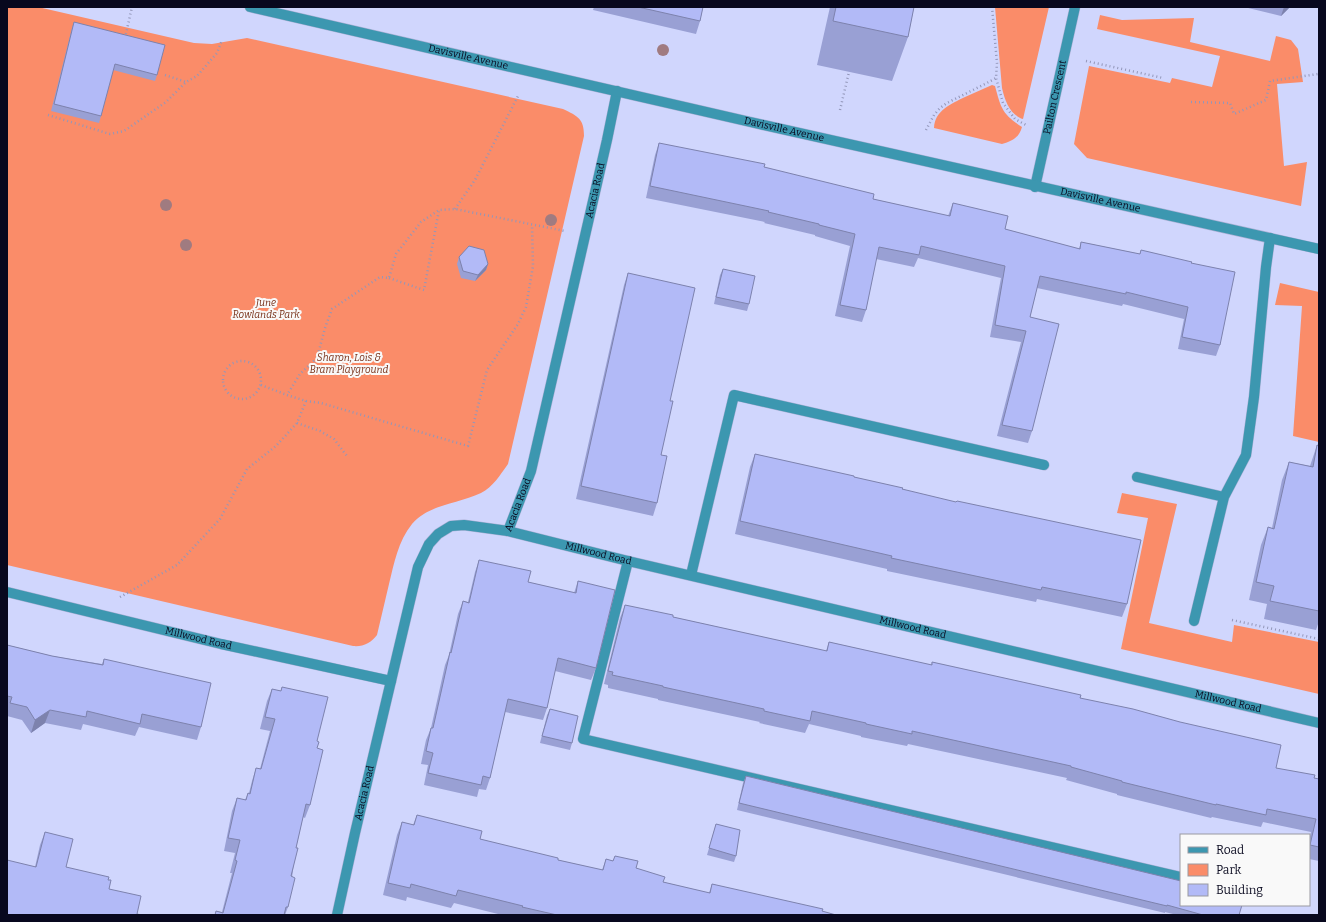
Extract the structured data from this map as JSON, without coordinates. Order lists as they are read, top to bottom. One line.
{"streets":{"street":["Davisville Avenue","Pailton Crescent","Acacia Road","Millwood Road"]},"crossings":[["Davisville Avenue","Pailton Crescent"],["Davisville Avenue","Acacia Road"],["Acacia Road","Millwood Road"]],"parks":["June Rowlands Park","Sharon, Lois & Bram Playground"],"legend":["Road","Park","Building"]}
